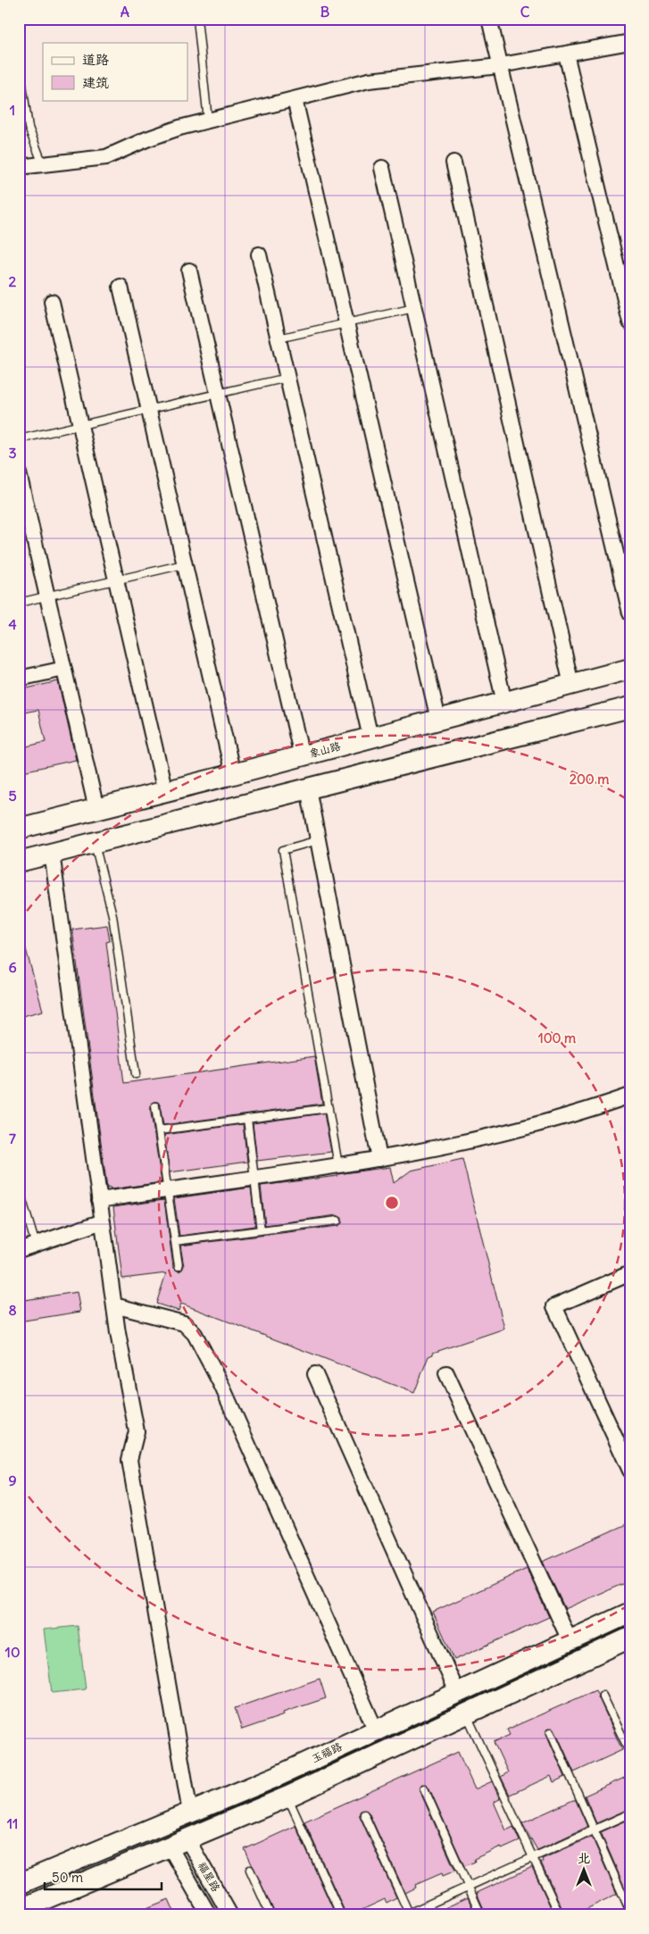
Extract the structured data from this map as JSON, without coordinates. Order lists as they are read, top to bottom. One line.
{"streets":{"street":["象山路","玉福路","福星路"]},"legend":["道路","建筑"],"scale_bar":"50 m","north":"top","grid":{"columns":["A","B","C"],"rows":["1","2","3","4","5","6","7","8","9","10","11"]},"rings":["200 m","100 m"]}
